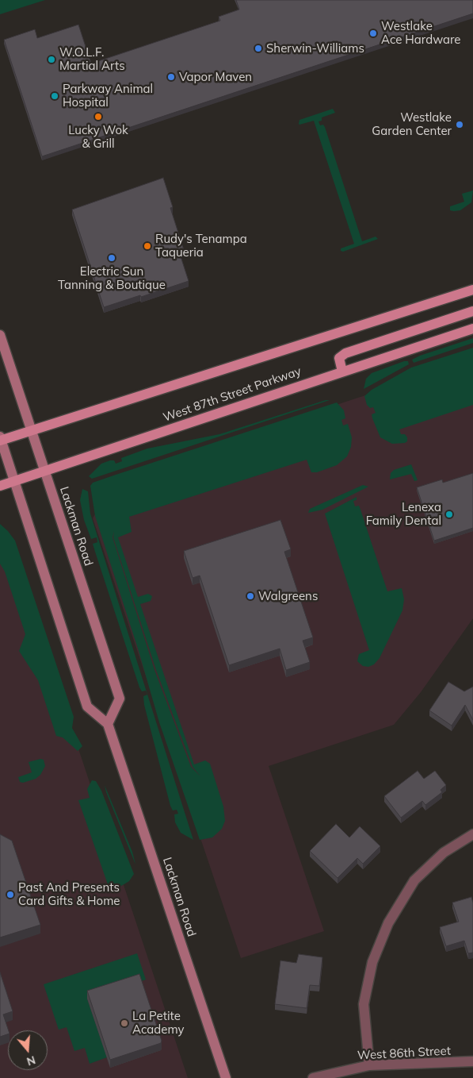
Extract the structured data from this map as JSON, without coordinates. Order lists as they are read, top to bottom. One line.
{"streets":{"main road":["West 87th Street Parkway","Lackman Road"],"street":["West 86th Street"]},"crossings":[["West 87th Street Parkway","Lackman Road"]],"places":["Westlake Ace Hardware","Sherwin-Williams","W.O.L.F. Martial Arts","Vapor Maven","Parkway Animal Hospital","Lucky Wok & Grill","Westlake Garden Center","Rudy's Tenampa Taqueria","Electric Sun Tanning & Boutique","Lenexa Family Dental","Walgreens","Past And Presents Card Gifts & Home","La Petite Academy"],"north":"bottom"}
